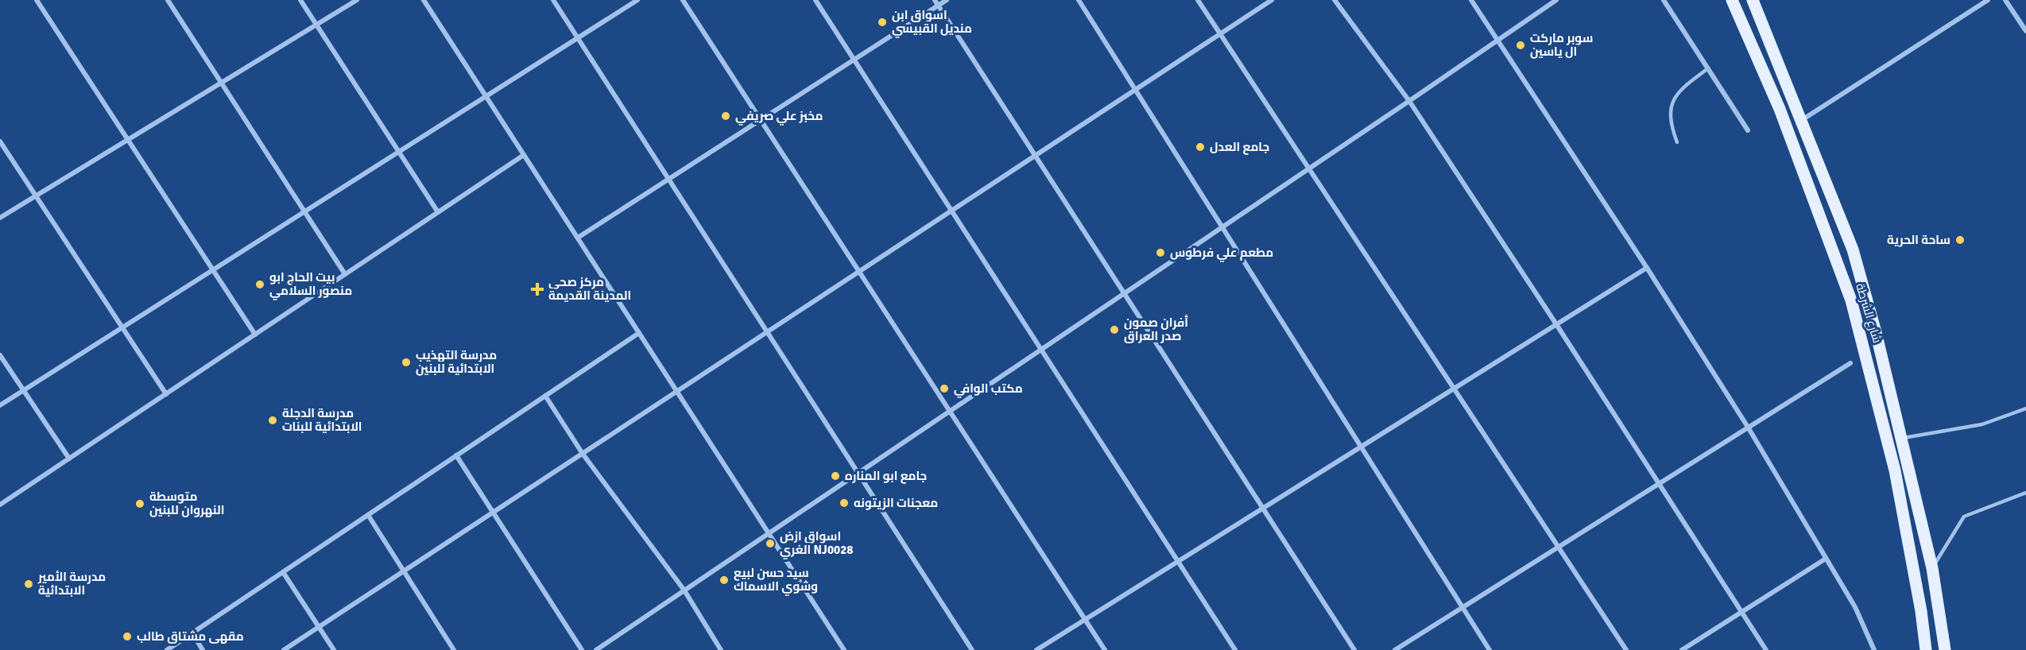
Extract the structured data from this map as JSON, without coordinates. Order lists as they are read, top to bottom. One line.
{"streets":{"main road":["شارع الشرطة"]},"places":{"other":["اسواق ابن منديل القبيسي","سوبر ماركت ال ياسين","مخبز علي صريفي","جامع العدل","ساحة الحرية","مطعم علي فرطوس","بيت الحاج ابو منصور السلامي","أفران صمون صدر العراق","مدرسة التهذيب الابتدائية للبنين","مكتب الوافي","مدرسة الدجلة الابتدائية للبنات","جامع ابو المناره","معجنات الزيتونه","متوسطة النهروان للبنين","اسواق ازض الغري NJ0028","سيد حسن لبيع وشوي الاسماك","مدرسة الأمير الابتدائية","مقهى مشتاق طالب"],"health":["مركز صحي المدينة القديمة"]}}
